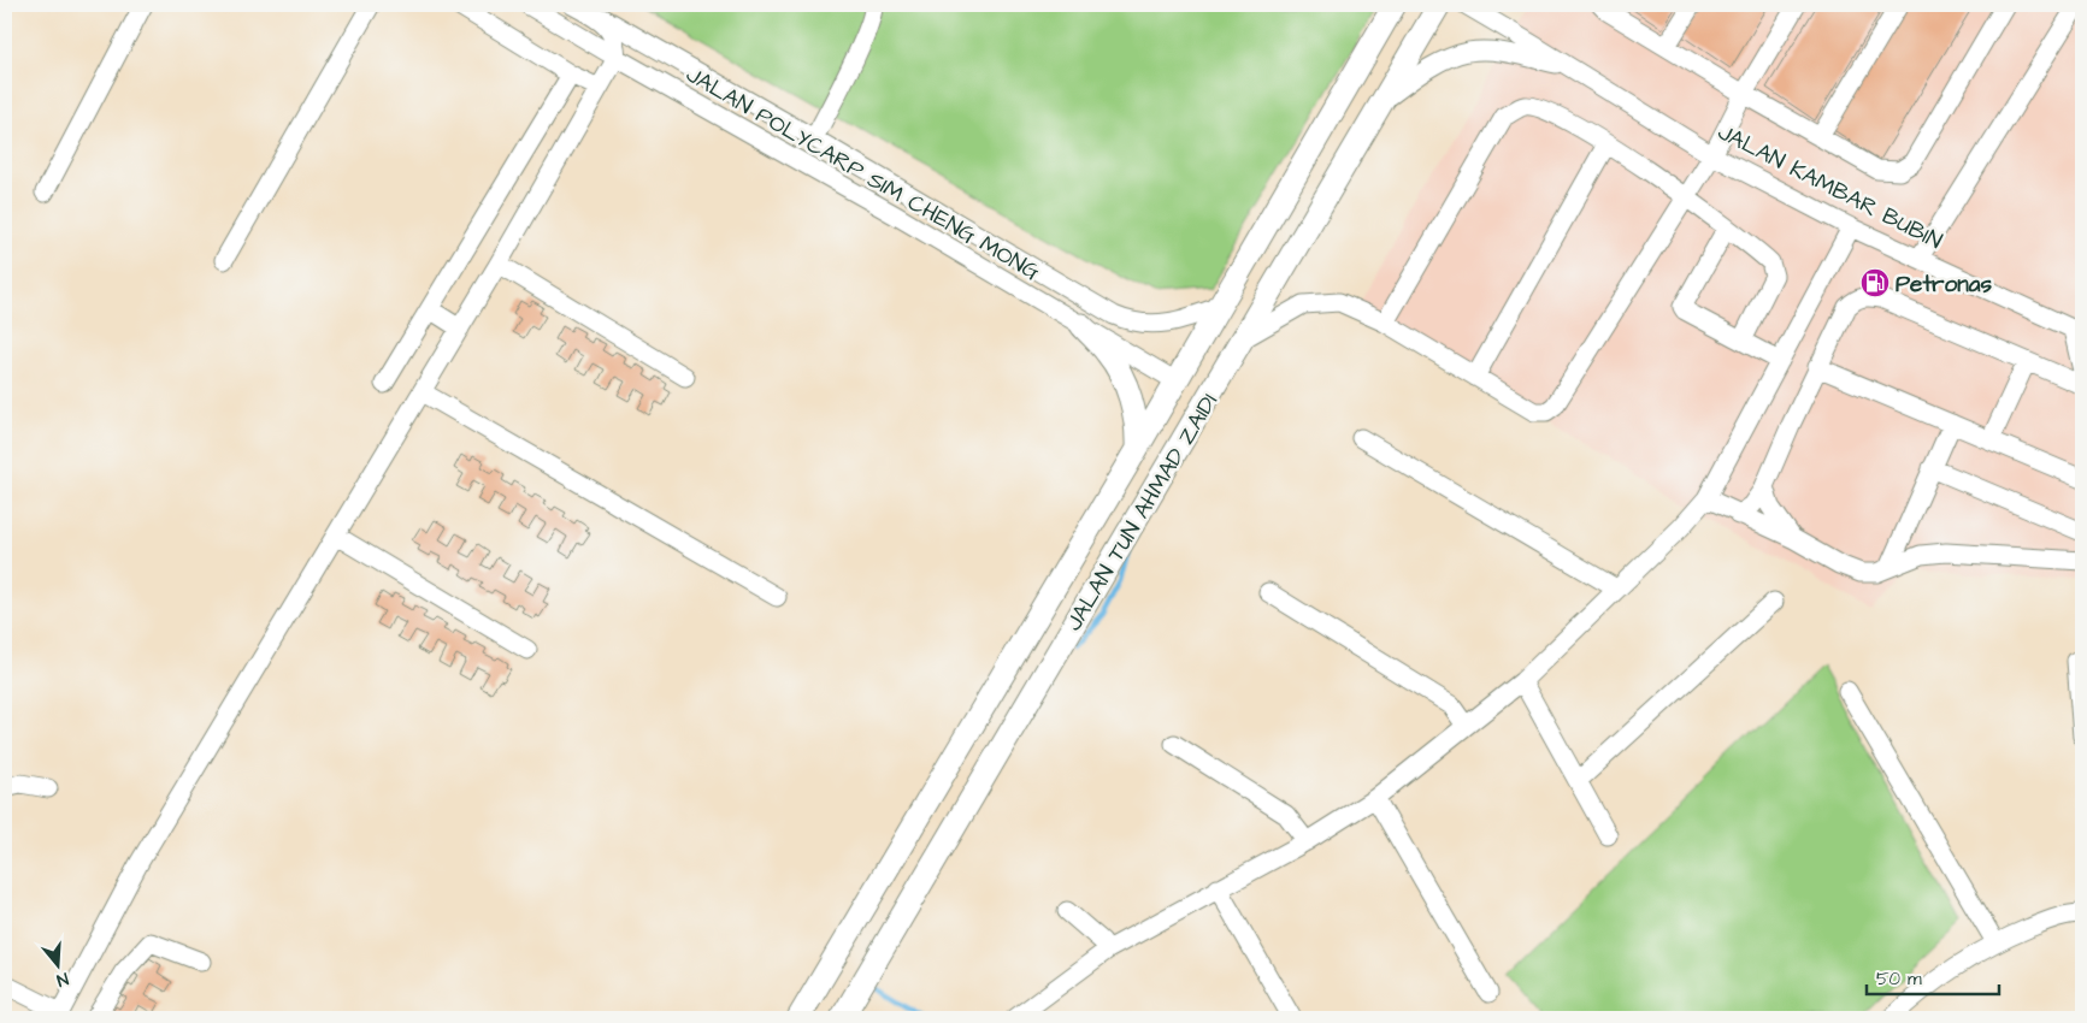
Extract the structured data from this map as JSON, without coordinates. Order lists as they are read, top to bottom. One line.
{"streets":{"main road":["JALAN TUN AHMAD ZAIDI"],"street":["JALAN POLYCARP SIM CHENG MONG","JALAN KAMBAR BUBIN"]},"crossings":[["JALAN POLYCARP SIM CHENG MONG","JALAN TUN AHMAD ZAIDI"]],"places":{"fuel station":["Petronas"]},"scale_bar":"50 m","north":"bottom"}
